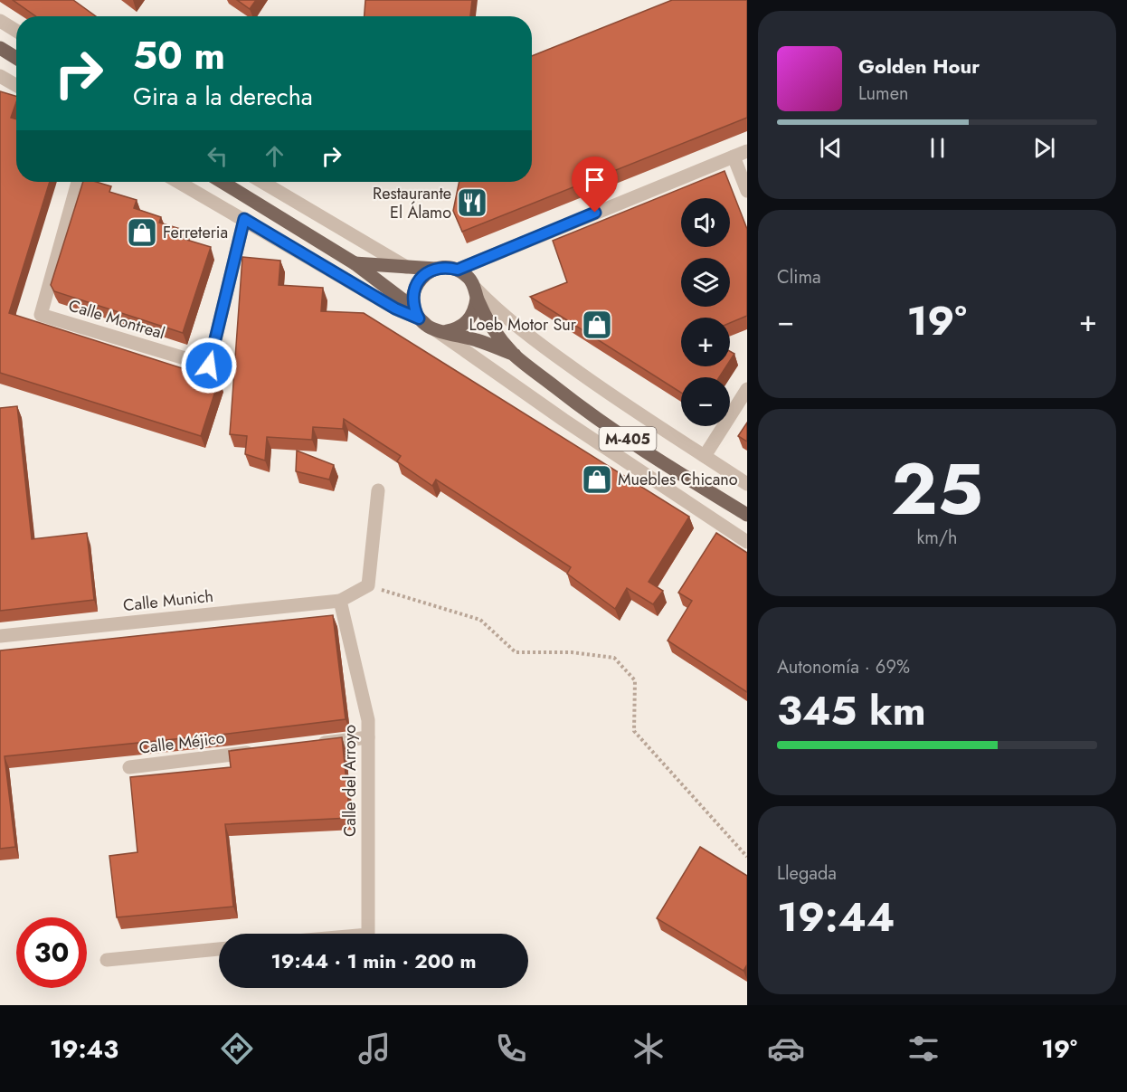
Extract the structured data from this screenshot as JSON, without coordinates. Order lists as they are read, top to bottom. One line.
{"streets":{"main road":["M-405"],"street":["Calle Montreal","Calle Munich","Calle Méjico","Calle del Arroyo"]},"crossings":[["Calle Munich","Calle del Arroyo"]],"places":{"restaurant":["Restaurante El Álamo"],"shop":["Ferreteria","Loeb Motor Sur","Muebles Chicano"]},"page":{"turn":["50 m","Gira a la derecha"],"song":["Golden Hour","Lumen"],"map_buttons":["+","−"],"tile":["Clima",["25","km/h"],["Autonomía · 69%","345 km"],["Llegada","19:44"]],"heat":["−","19°","+"],"limit":"30","trip":"19:44 · 1 min · 200 m","tabs":["19:43","19°"]}}
